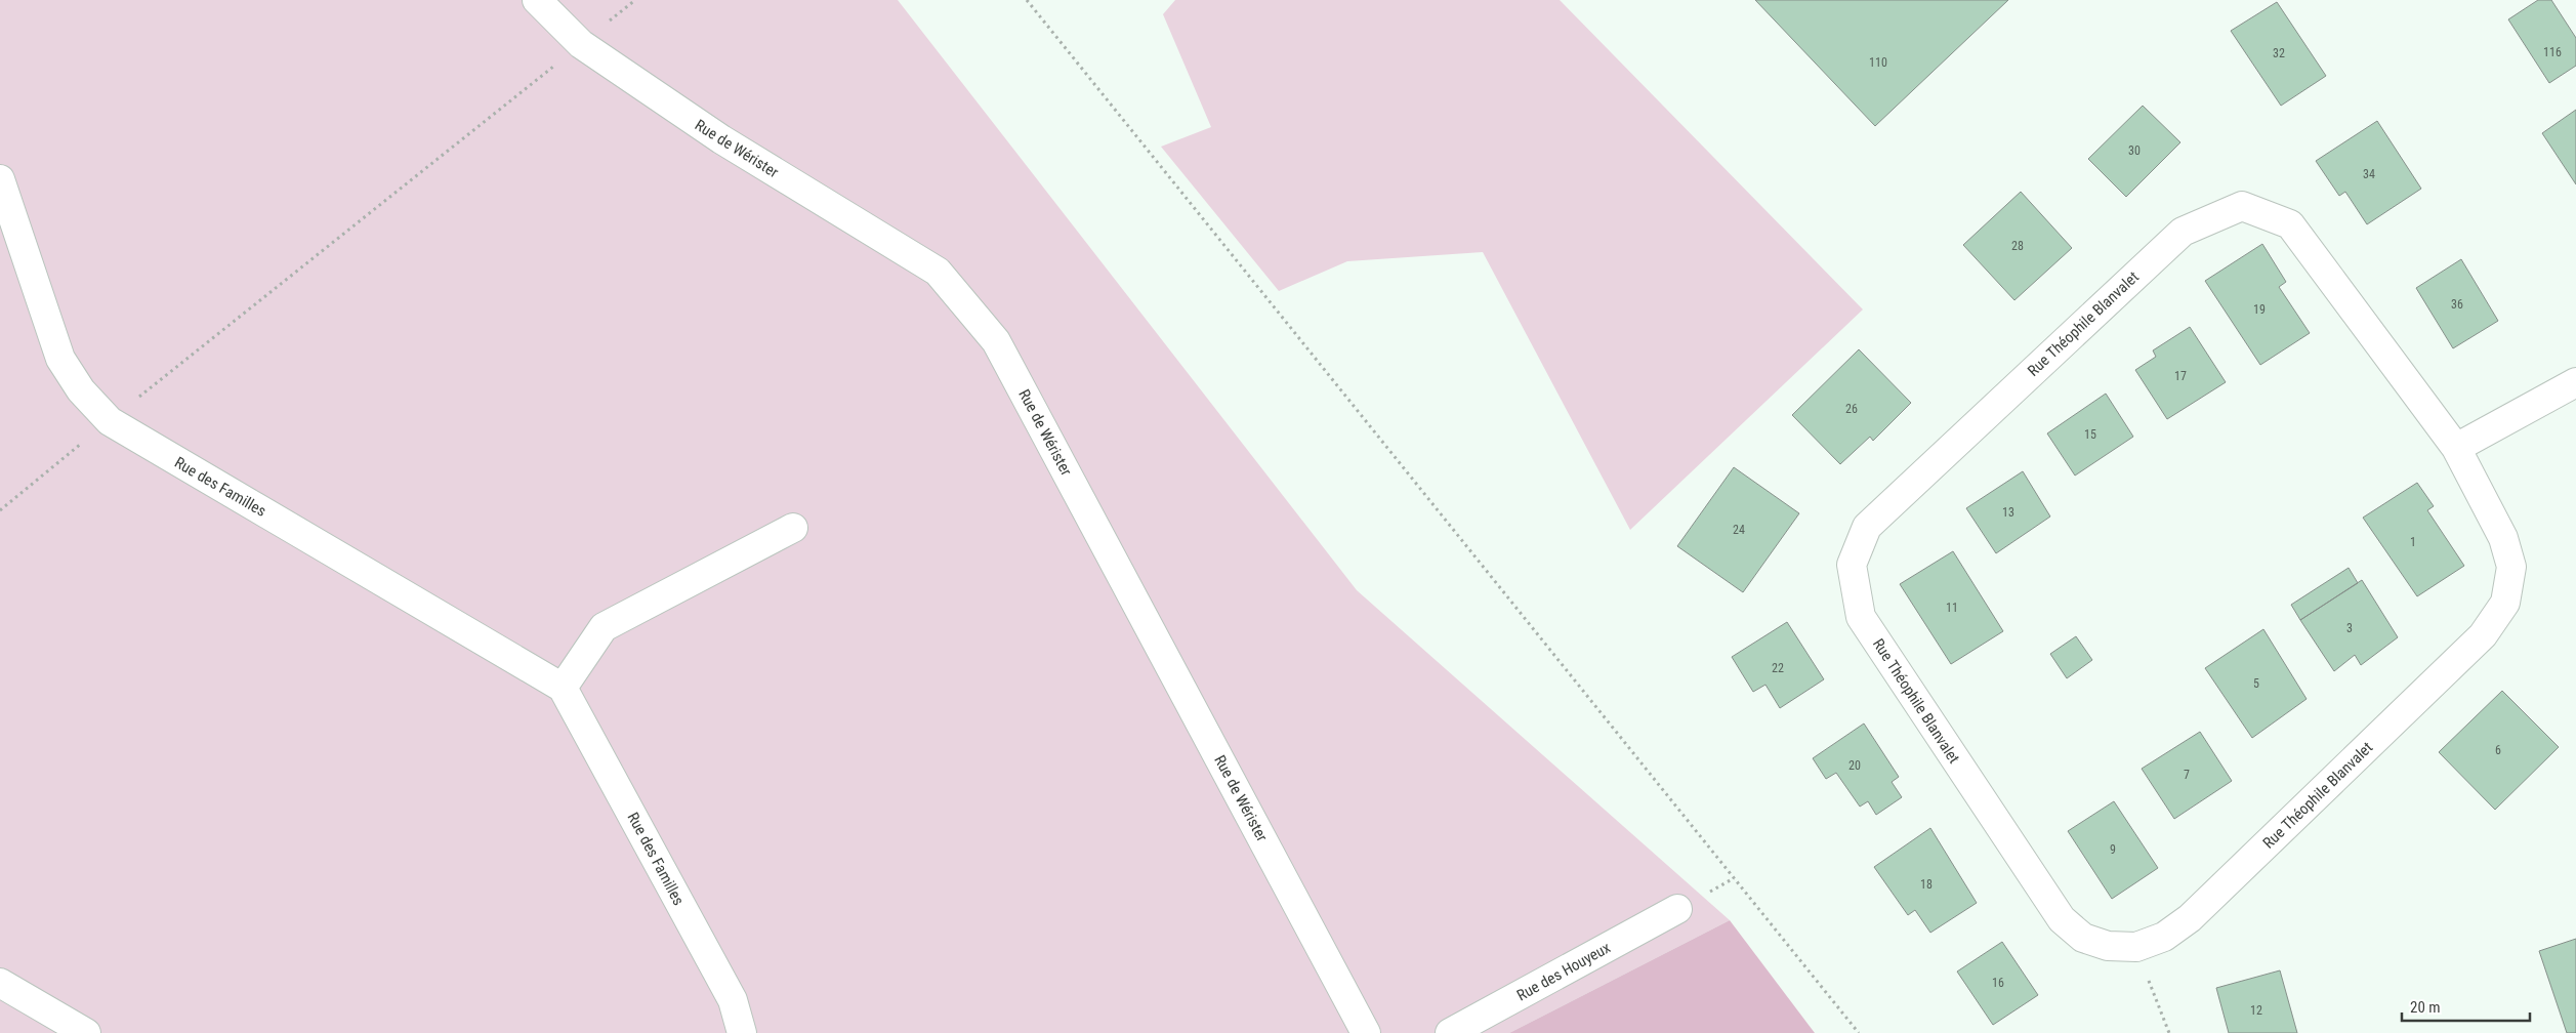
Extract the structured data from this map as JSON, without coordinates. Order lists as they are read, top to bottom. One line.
{"streets":{"street":["Rue de Wérister","Rue Théophile Blanvalet","Rue des Familles","Rue des Houyeux"]},"house_numbers":["116","32","110","30","34","28","36","19","17","26","15","13","24","1","11","3","22","5","6","20","7","9","18","16","12"],"scale_bar":"20 m"}
